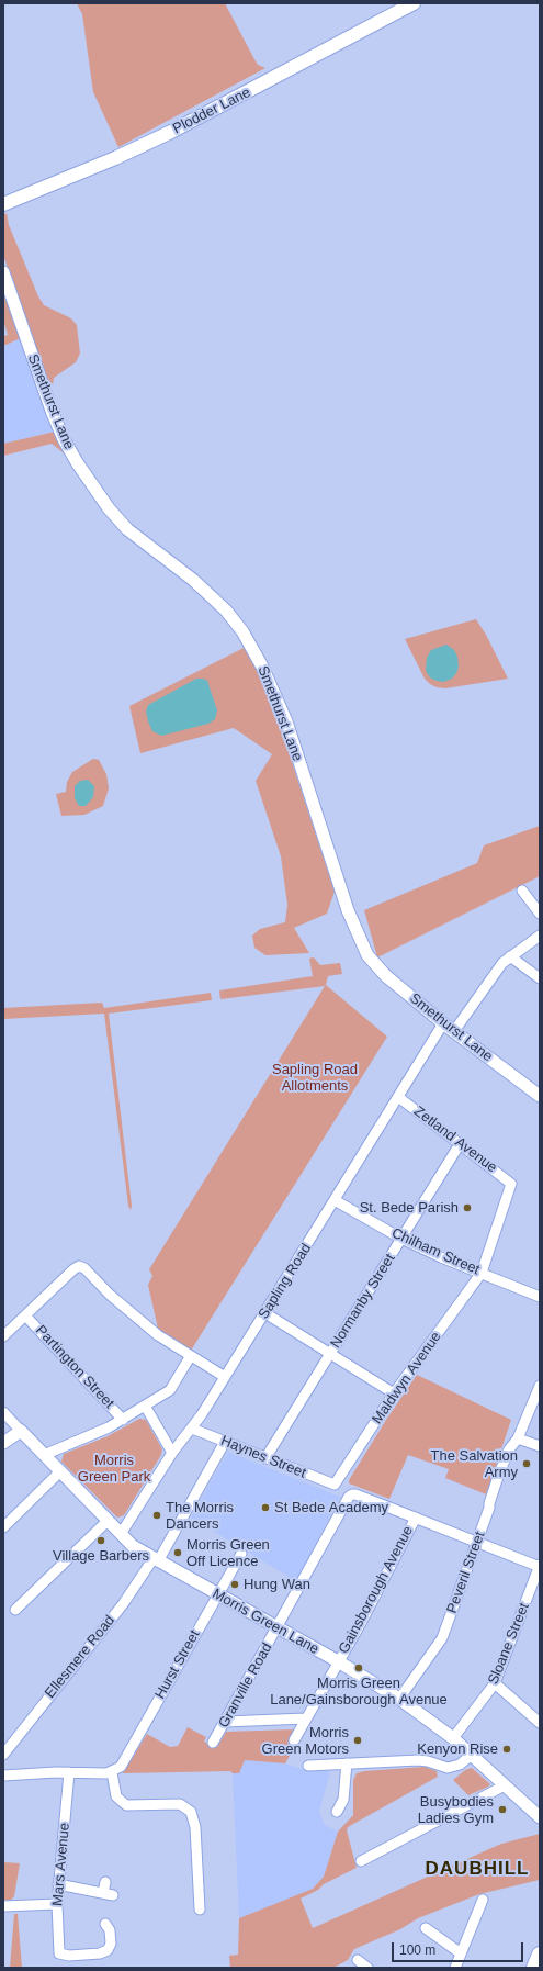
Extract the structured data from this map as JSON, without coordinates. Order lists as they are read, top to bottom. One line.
{"streets":{"main road":["Plodder Lane"],"street":["Smethurst Lane","Zetland Avenue","Chilham Street","Sapling Road","Normanby Street","Partington Street","Maldwyn Avenue","Haynes Street","Peveril Street","Gainsborough Avenue","Morris Green Lane","Sloane Street","Ellesmere Road","Hurst Street","Granville Road","Mars Avenue"]},"crossings":[["Smethurst Lane","Sapling Road"],["Zetland Avenue","Sapling Road"],["Zetland Avenue","Normanby Street"],["Zetland Avenue","Maldwyn Avenue"],["Chilham Street","Sapling Road"],["Chilham Street","Normanby Street"],["Chilham Street","Maldwyn Avenue"],["Sapling Road","Haynes Street"],["Sapling Road","Morris Green Lane"],["Normanby Street","Haynes Street"],["Maldwyn Avenue","Haynes Street"],["Haynes Street","Ellesmere Road"],["Peveril Street","Morris Green Lane"],["Gainsborough Avenue","Morris Green Lane"],["Gainsborough Avenue","Granville Road"],["Morris Green Lane","Sloane Street"],["Morris Green Lane","Ellesmere Road"],["Morris Green Lane","Hurst Street"],["Morris Green Lane","Granville Road"]],"districts":["DAUBHILL"],"parks":["Sapling Road Allotments","Morris Green Park"],"places":["St. Bede Parish","The Salvation Army","St Bede Academy","The Morris Dancers","Village Barbers","Morris Green Off Licence","Hung Wan","Morris Green Lane/Gainsborough Avenue","Morris Green Motors","Kenyon Rise","Busybodies Ladies Gym"],"scale_bar":"100 m"}
